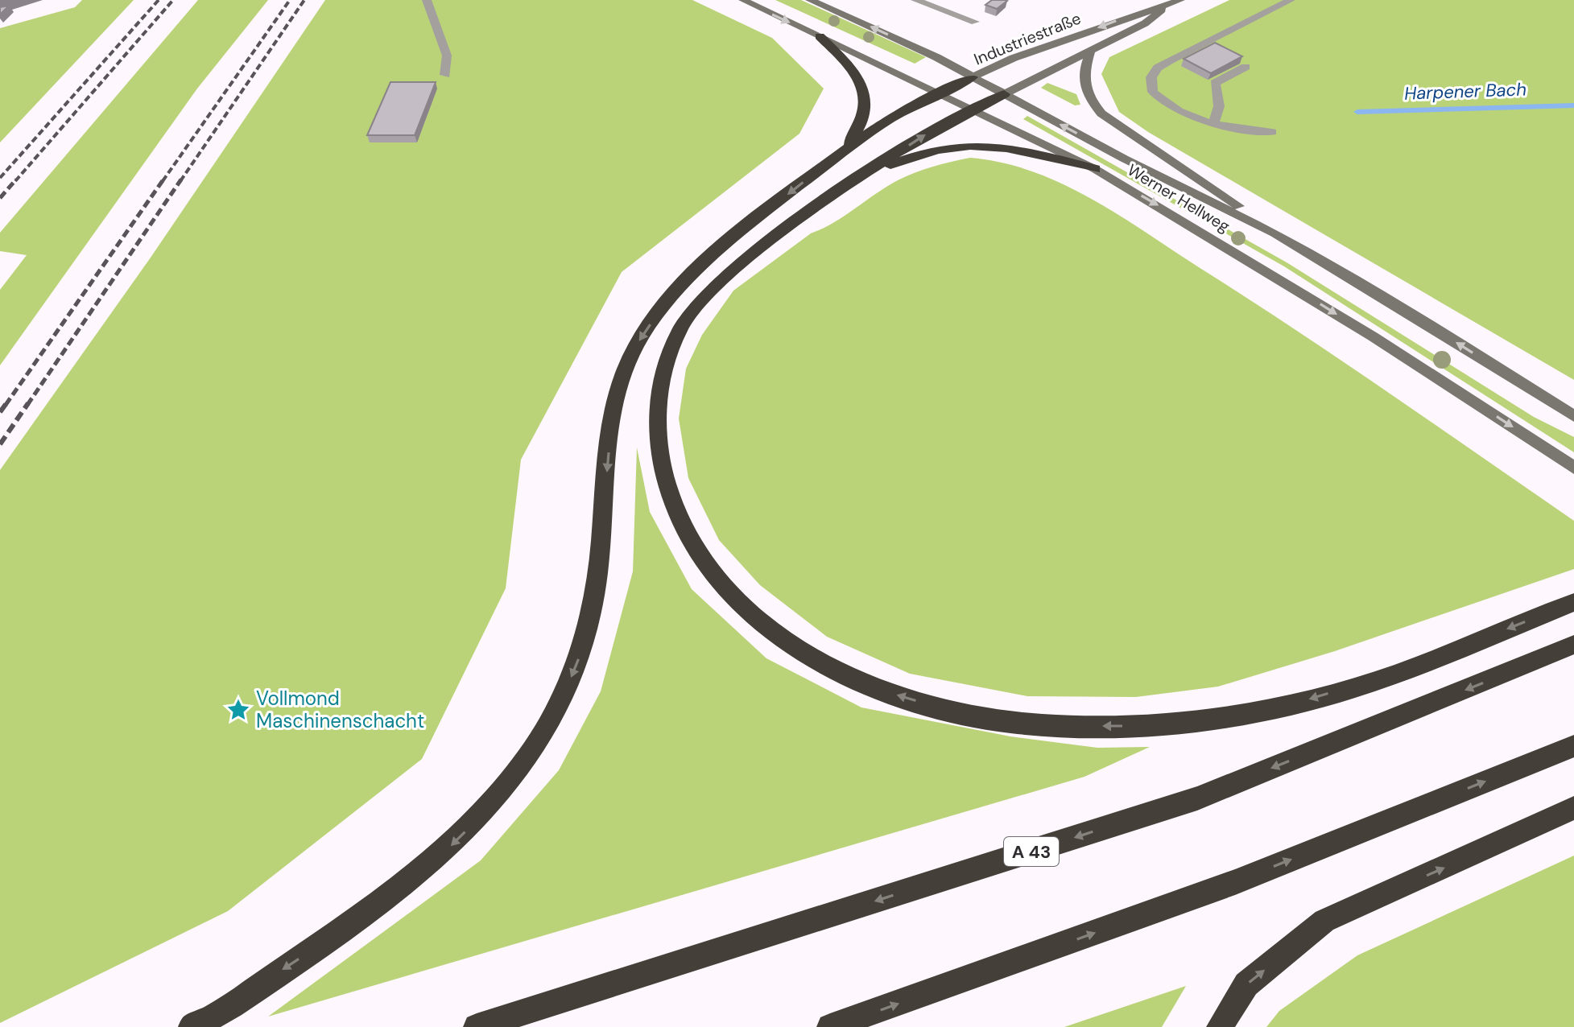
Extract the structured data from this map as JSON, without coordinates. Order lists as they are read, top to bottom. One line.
{"streets":{"highway":["A 43"],"main road":["Industriestraße","Werner Hellweg"]},"crossings":[["Industriestraße","Werner Hellweg"]],"water":["Harpener Bach"],"places":{"place":["Vollmond Maschinenschacht"]}}
